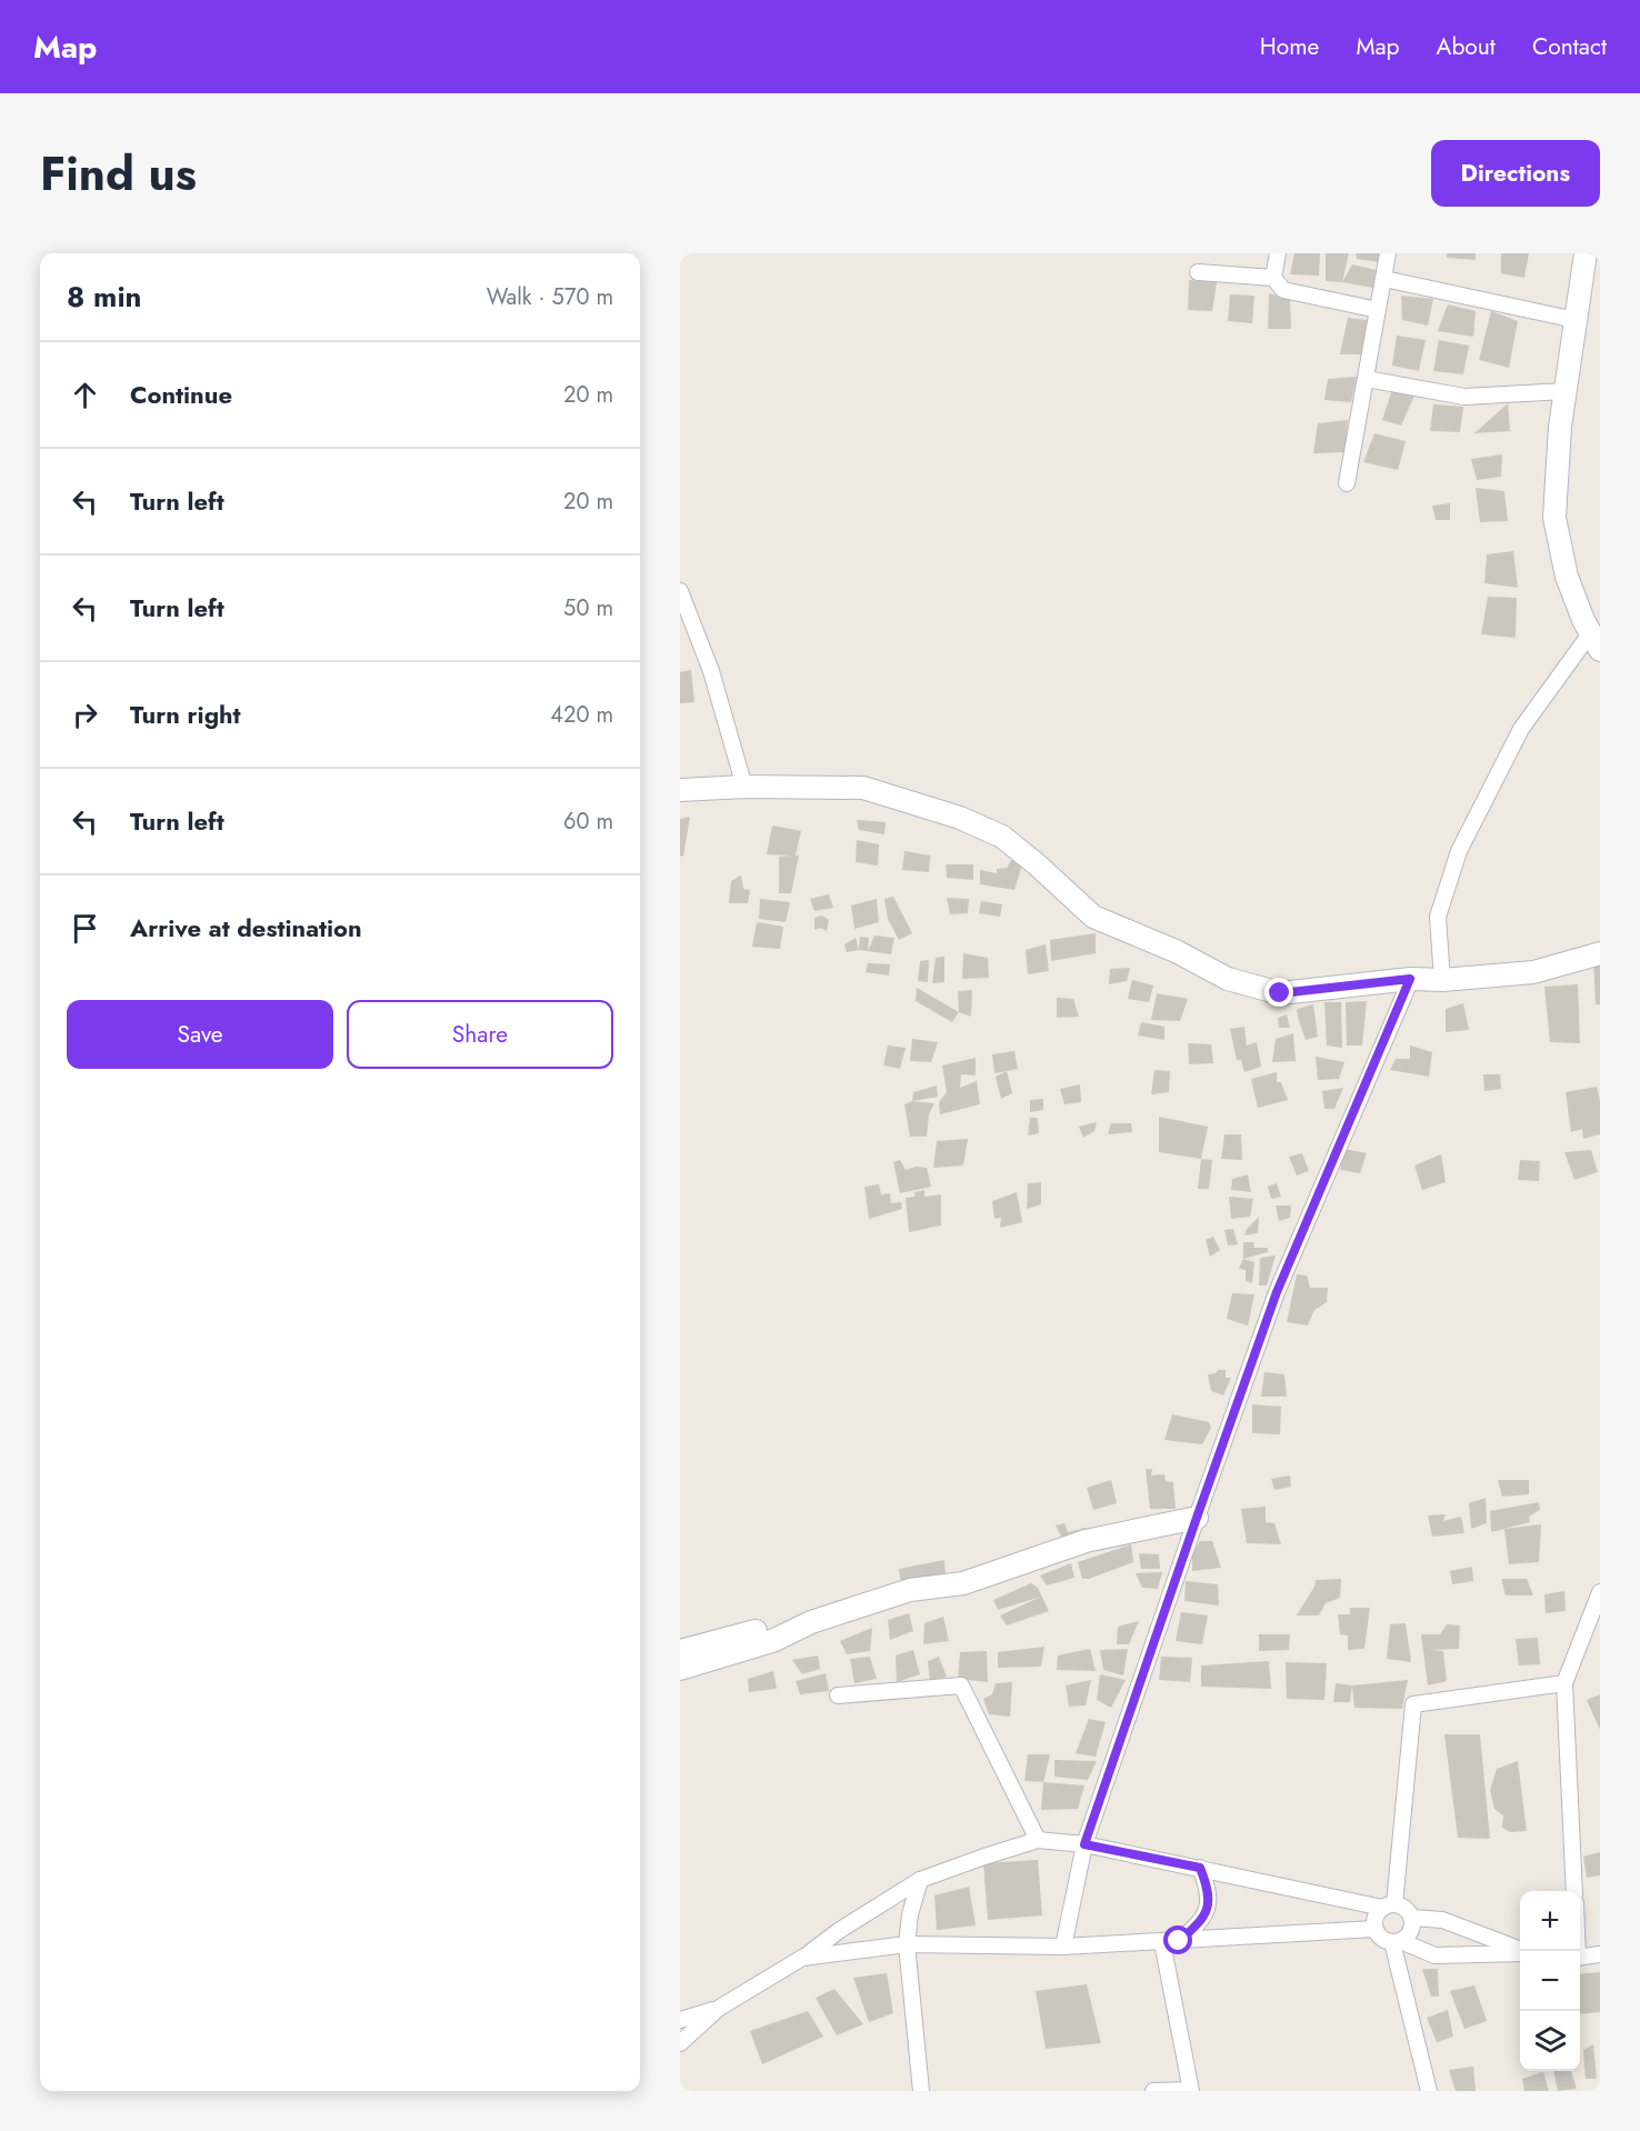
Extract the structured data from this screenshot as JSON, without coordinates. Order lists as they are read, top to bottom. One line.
{"page":{"header":"Map","nav":["Home","Map","About","Contact"],"title":"Find us","buttons":["Directions",["Save","Share"]],"heading":["8 min","Walk · 570 m"],"list":[["Continue","20 m"],["Turn left","20 m"],["Turn left","50 m"],["Turn right","420 m"],["Turn left","60 m"],"Arrive at destination"],"map_buttons":["+","−"]}}
